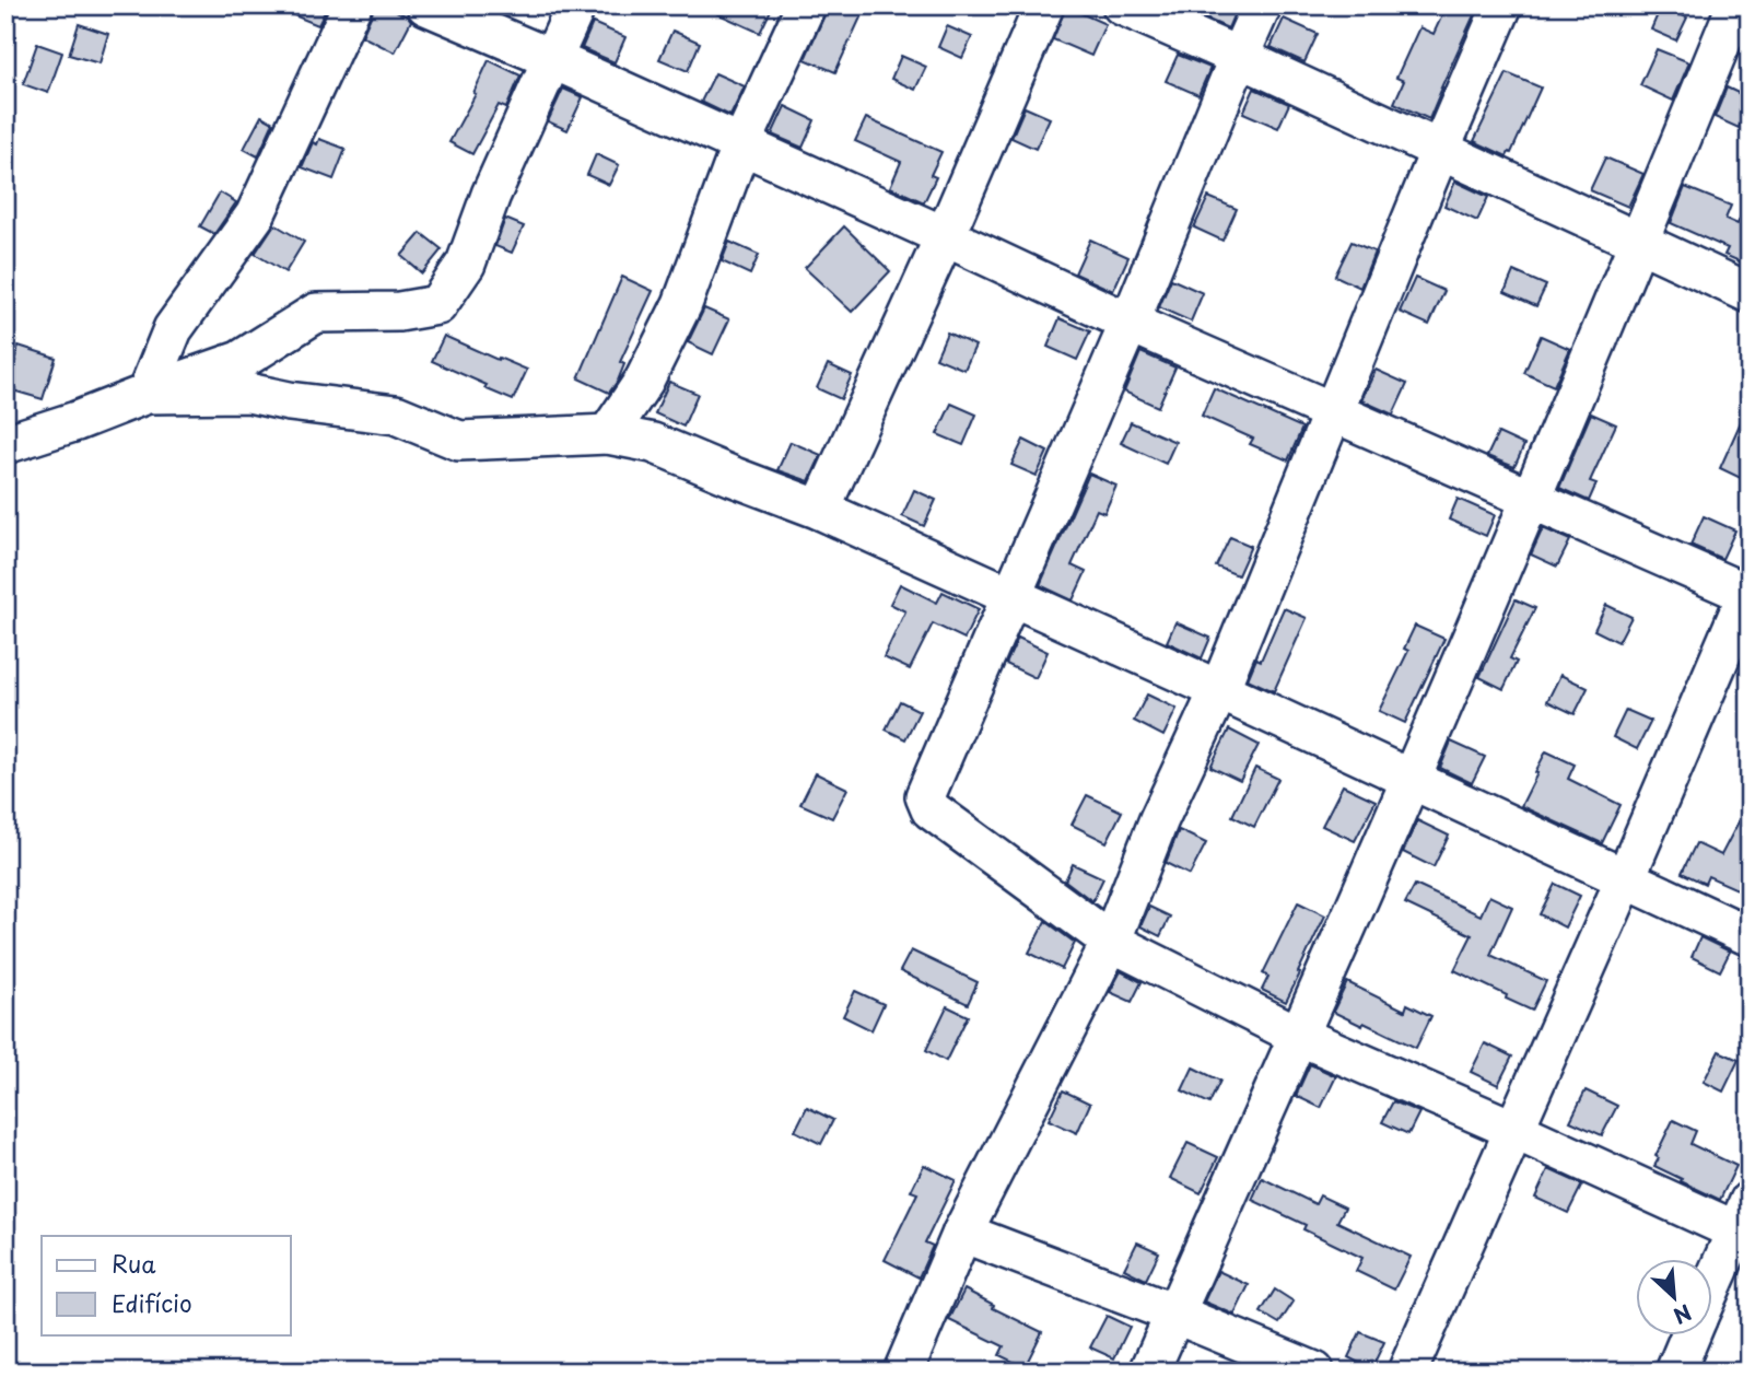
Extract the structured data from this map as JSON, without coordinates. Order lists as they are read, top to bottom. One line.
{"legend":["Rua","Edifício"],"north":"bottom right"}
